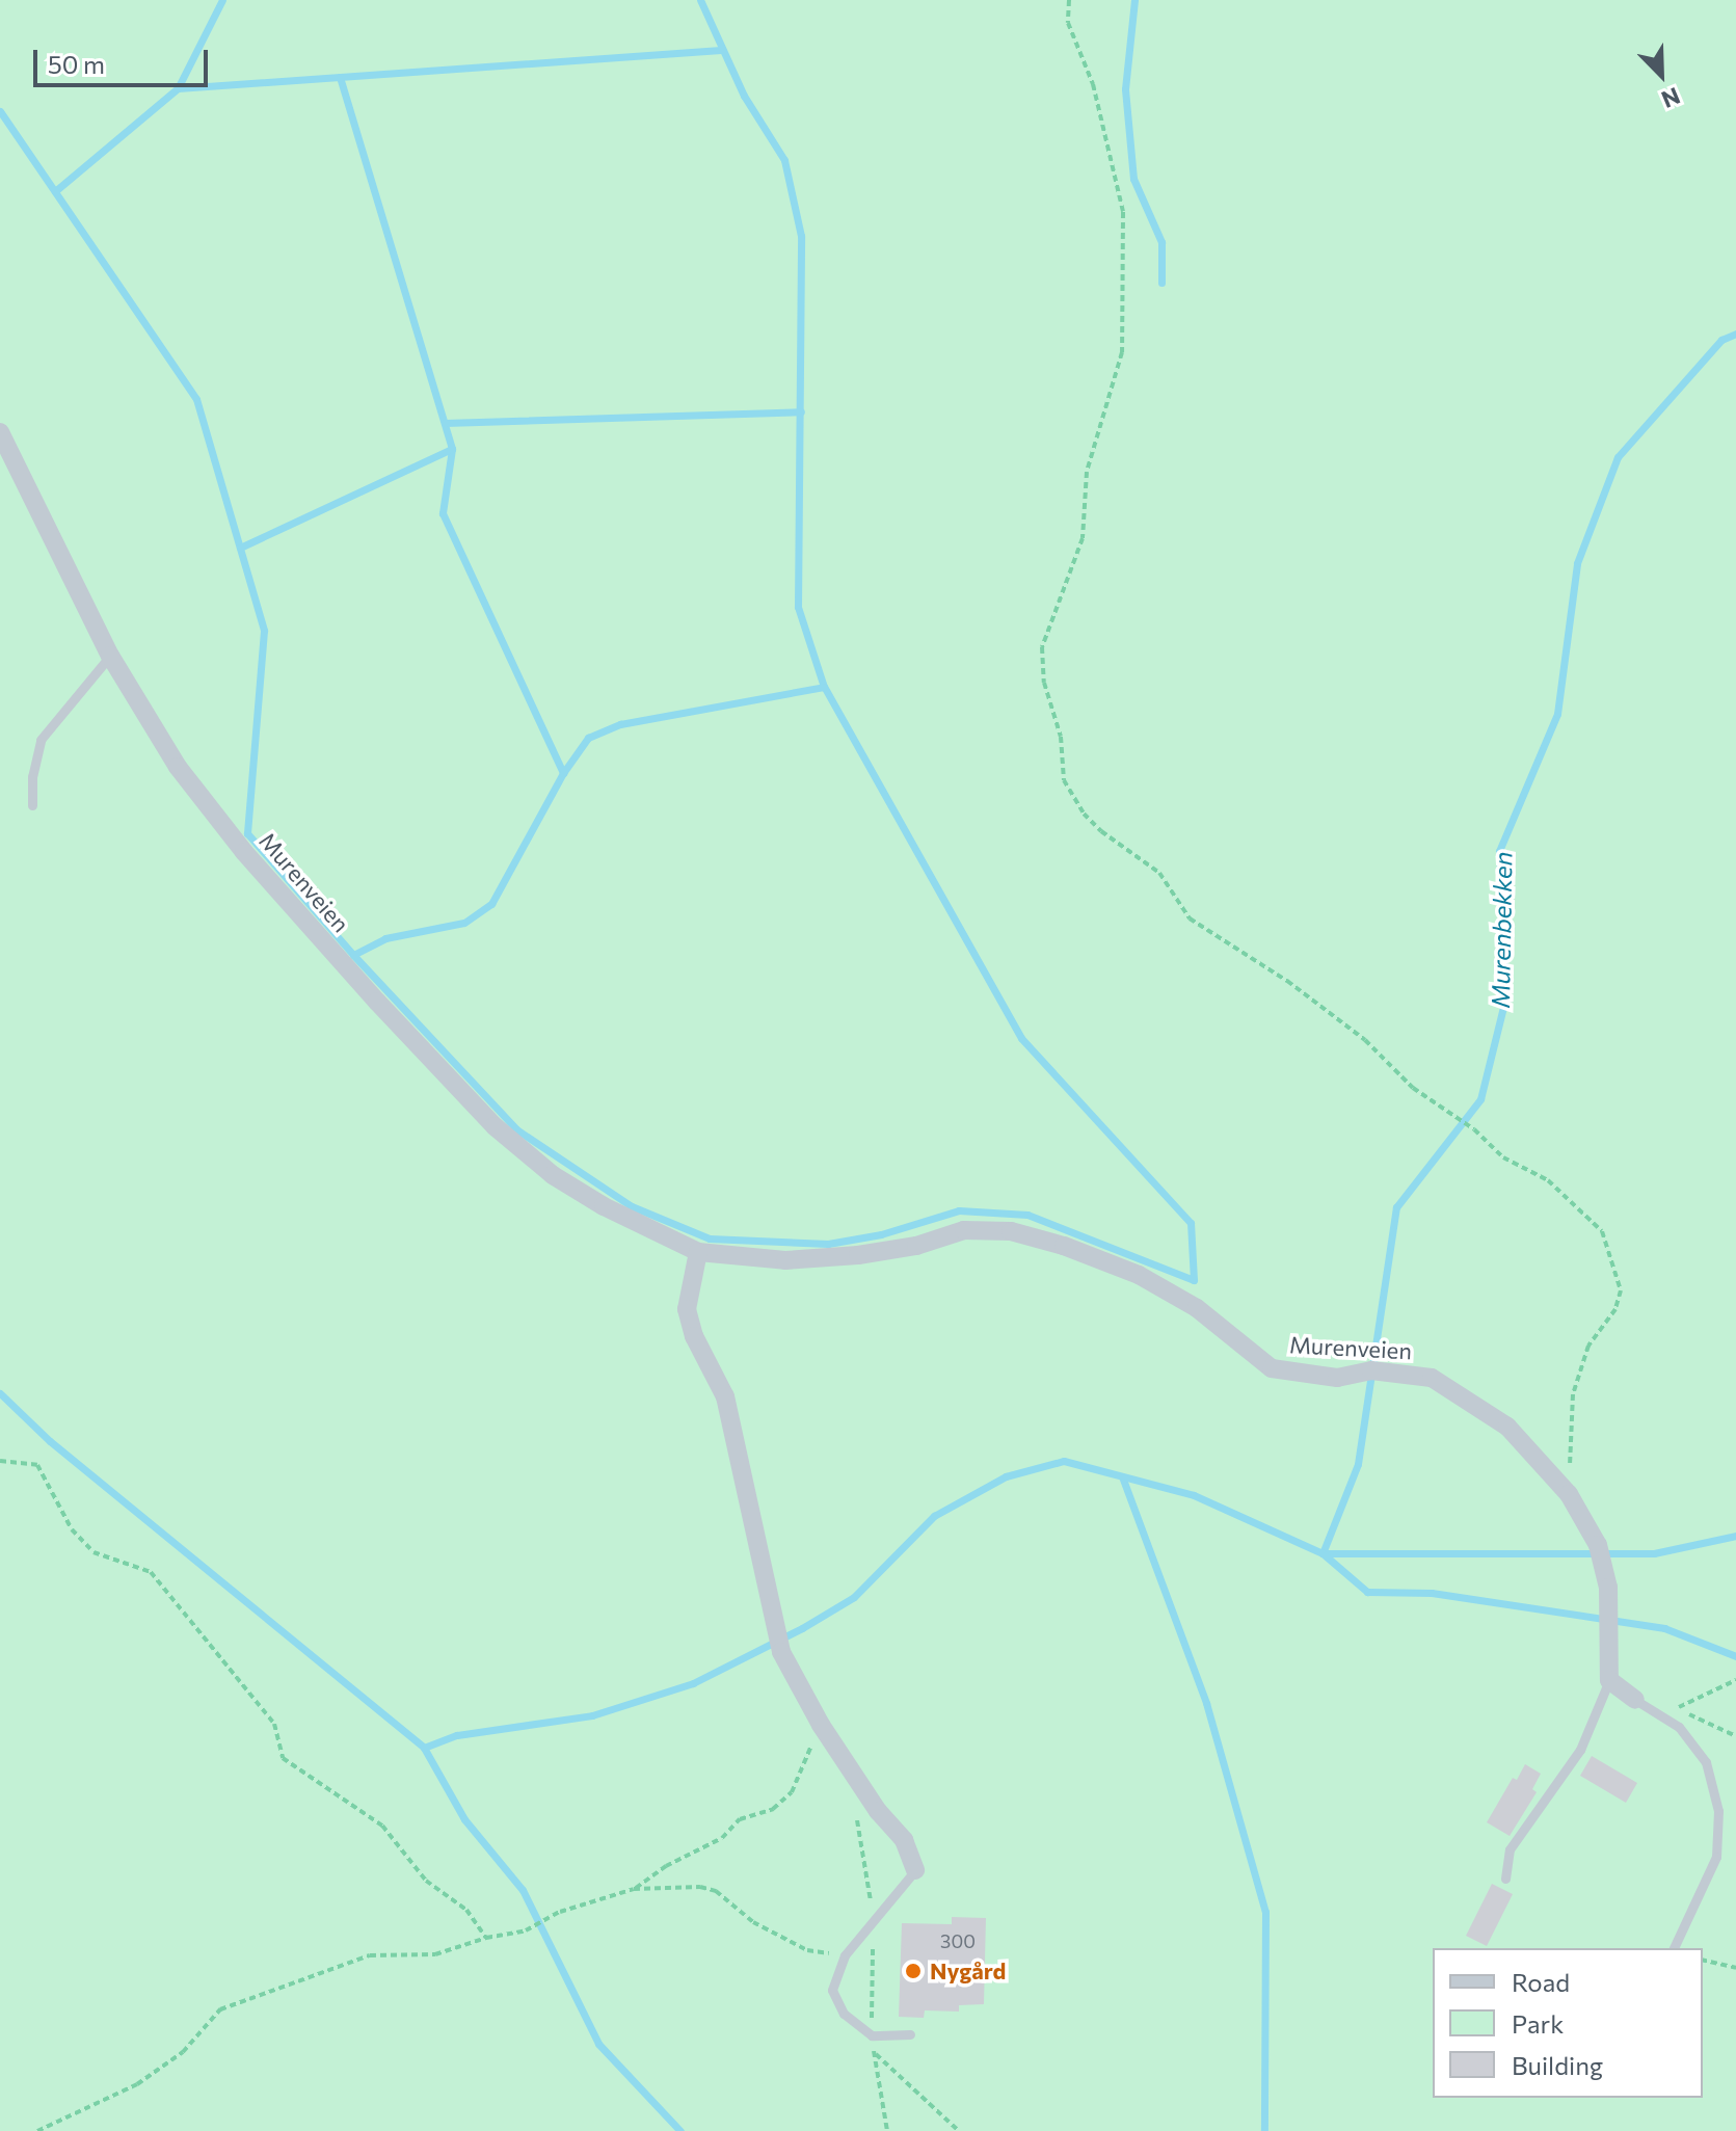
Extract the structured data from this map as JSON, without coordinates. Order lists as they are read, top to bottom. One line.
{"streets":{"street":["Murenveien"]},"water":["Murenbekken"],"places":["Nygård"],"house_numbers":["300"],"legend":["Road","Park","Building"],"scale_bar":"50 m","north":"bottom right"}
